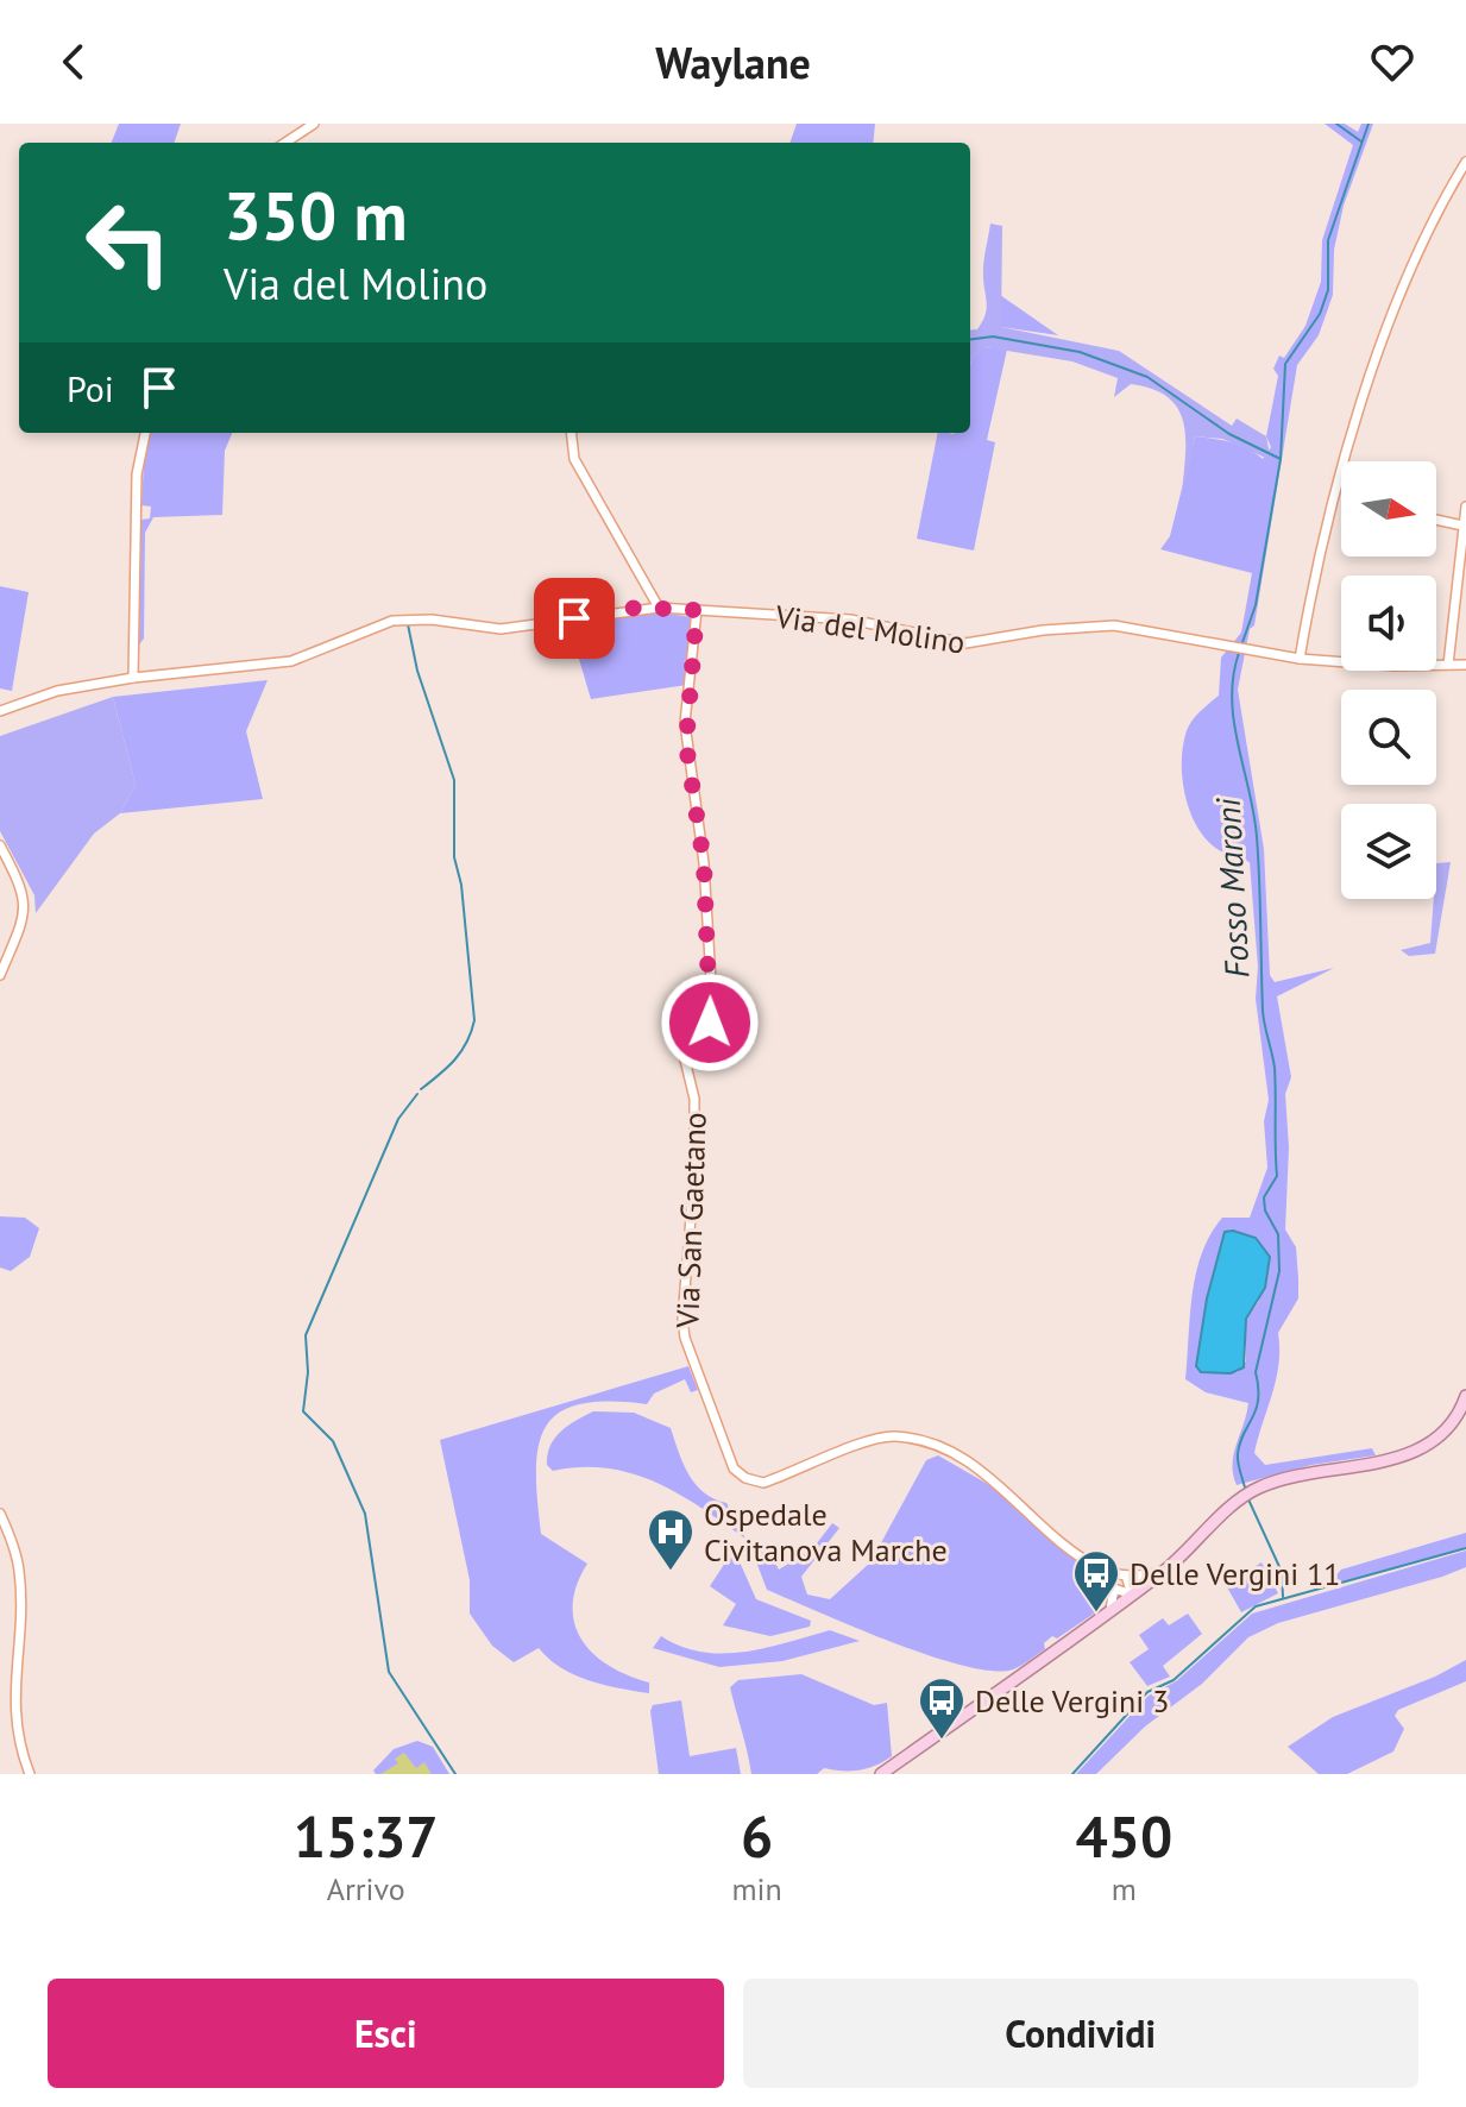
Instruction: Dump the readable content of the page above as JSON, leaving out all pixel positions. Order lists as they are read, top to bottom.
{
  "streets": {
    "street": ["Via del Molino", "Via San Gaetano"]
  },
  "crossings": [
    ["Via del Molino", "Via San Gaetano"]
  ],
  "water": ["Fosso Maroni"],
  "places": {
    "hospital": ["Ospedale Civitanova Marche"],
    "bus stop": ["Delle Vergini 11", "Delle Vergini 3"]
  },
  "north": "right",
  "page": {
    "header": "Waylane",
    "turn": ["350 m", "Via del Molino"],
    "then": "Poi",
    "eta": [
      "15:37",
      "Arrivo",
      "6",
      "min",
      "450",
      "m"
    ],
    "buttons": ["Esci", "Condividi"]
  }
}
